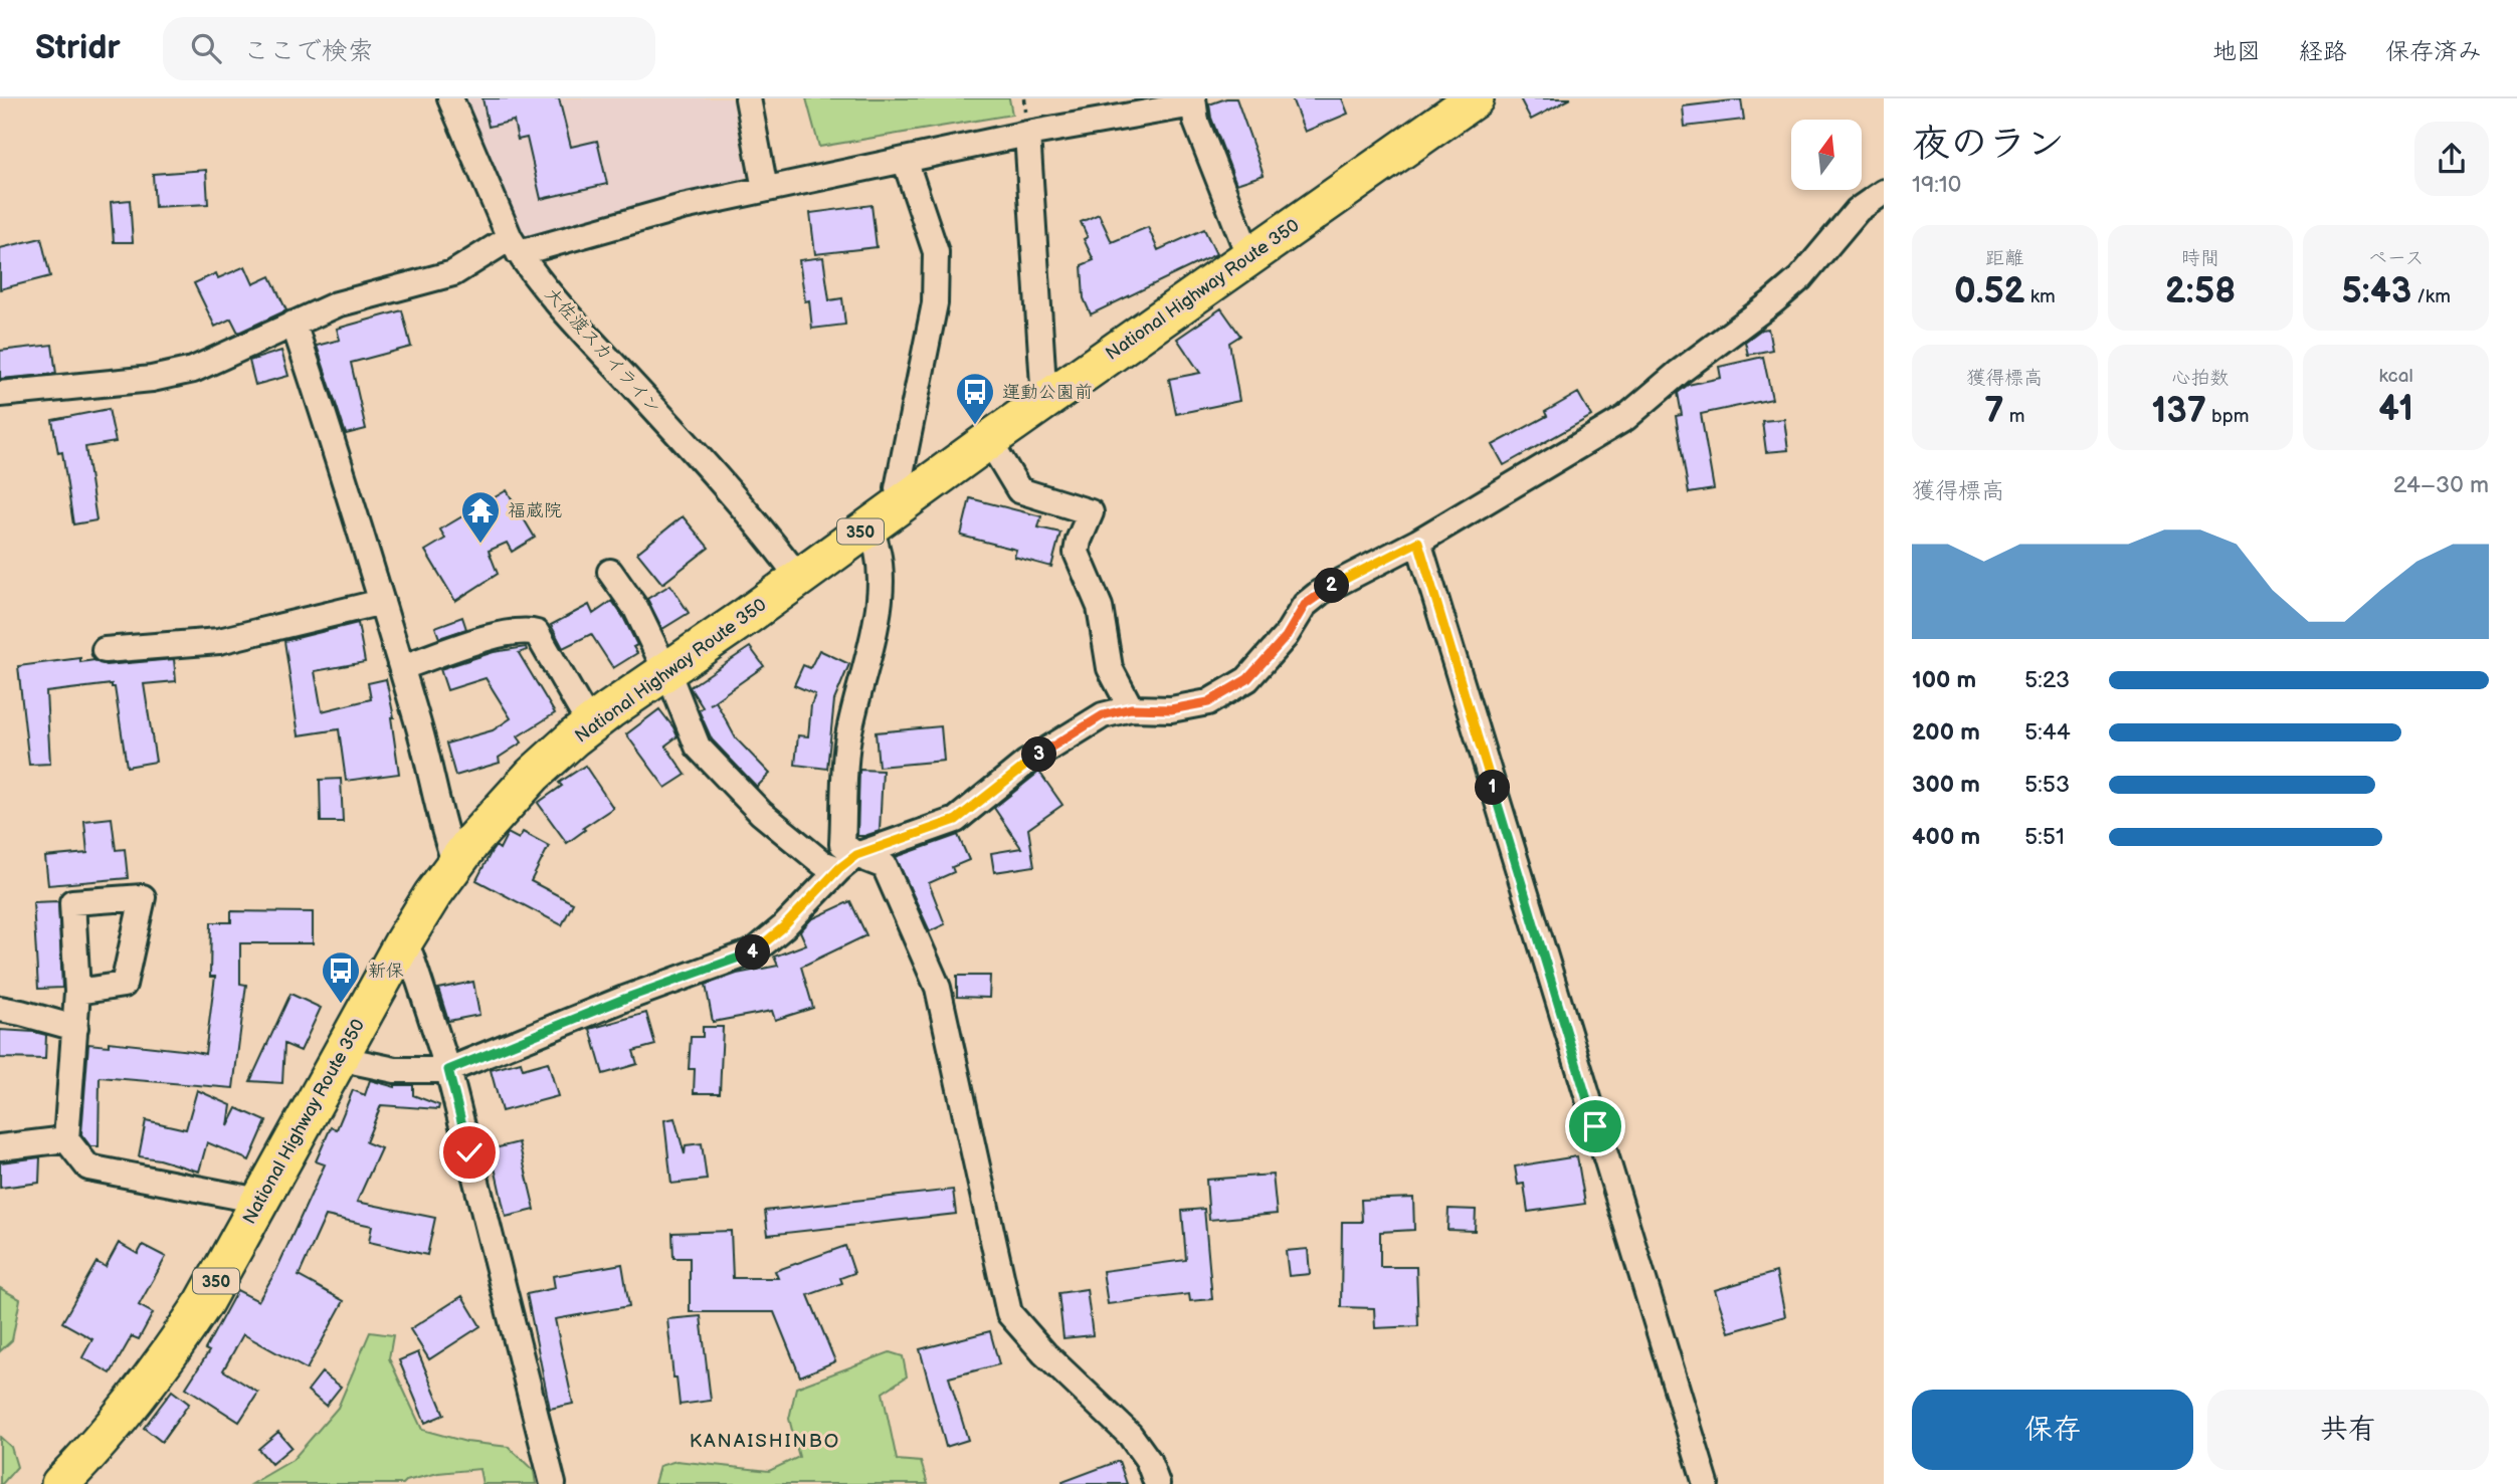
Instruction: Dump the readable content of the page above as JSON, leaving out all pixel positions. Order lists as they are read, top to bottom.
{
  "streets": {
    "highway": ["National Highway Route 350", "350"],
    "street": ["大佐渡スカイライン"]
  },
  "crossings": [
    ["National Highway Route 350", "大佐渡スカイライン"]
  ],
  "districts": ["KANAISHINBO"],
  "places": {
    "bus stop": ["運動公園前", "新保"],
    "temple": ["福蔵院"]
  },
  "north": "top",
  "page": {
    "header": "Stridr",
    "search": "ここで検索",
    "nav": ["地図", "経路", "保存済み"],
    "heading": ["夜のラン", "19:10"],
    "stats": [
      ["距離", "0.52 km"],
      ["時間", "2:58"],
      ["ペース", "5:43 /km"],
      ["獲得標高", "7 m"],
      ["心拍数", "137 bpm"],
      ["kcal", "41"]
    ],
    "chart": ["獲得標高", "24–30 m"],
    "pins": [
      "2",
      "3",
      "1",
      "4"
    ],
    "list": [
      {
        "name": "100 m",
        "note": "5:23"
      },
      {
        "name": "200 m",
        "note": "5:44"
      },
      {
        "name": "300 m",
        "note": "5:53"
      },
      {
        "name": "400 m",
        "note": "5:51"
      }
    ],
    "buttons": ["保存", "共有"]
  }
}
